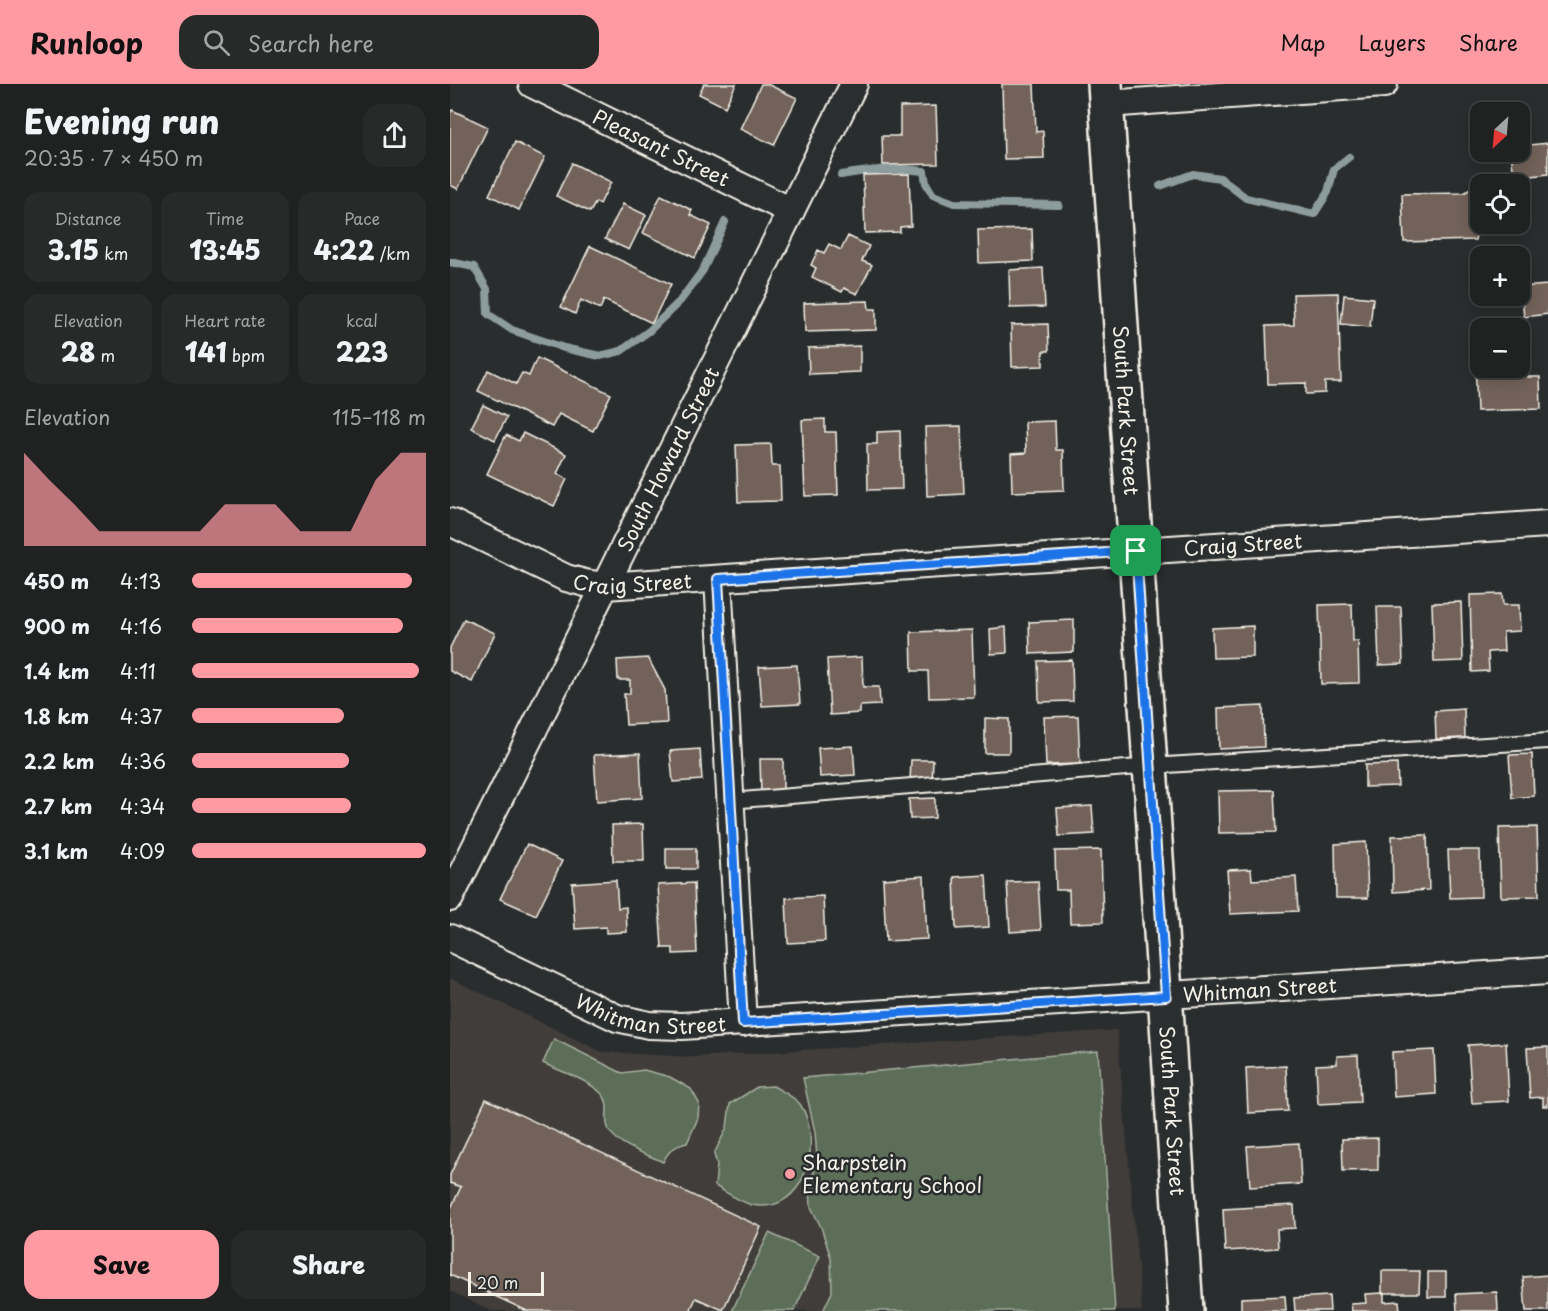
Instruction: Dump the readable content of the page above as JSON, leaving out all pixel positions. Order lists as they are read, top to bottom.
{
  "streets": {
    "main road": ["South Park Street"],
    "street": [
      "Pleasant Street",
      "South Howard Street",
      "Craig Street",
      "Whitman Street"
    ]
  },
  "crossings": [
    ["Pleasant Street", "South Howard Street"],
    ["South Park Street", "Craig Street"],
    ["South Park Street", "Whitman Street"],
    ["South Howard Street", "Craig Street"]
  ],
  "places": ["Sharpstein Elementary School"],
  "scale_bar": "20 m",
  "north": "bottom left",
  "page": {
    "header": "Runloop",
    "search": "Search here",
    "nav": ["Map", "Layers", "Share"],
    "heading": ["Evening run", "20:35 · 7 × 450 m"],
    "map_buttons": ["+", "−"],
    "stats": [
      ["Distance", "3.15 km"],
      ["Time", "13:45"],
      ["Pace", "4:22 /km"],
      ["Elevation", "28 m"],
      ["Heart rate", "141 bpm"],
      ["kcal", "223"]
    ],
    "chart": ["Elevation", "115–118 m"],
    "list": [
      {
        "name": "450 m",
        "note": "4:13"
      },
      {
        "name": "900 m",
        "note": "4:16"
      },
      {
        "name": "1.4 km",
        "note": "4:11"
      },
      {
        "name": "1.8 km",
        "note": "4:37"
      },
      {
        "name": "2.2 km",
        "note": "4:36"
      },
      {
        "name": "2.7 km",
        "note": "4:34"
      },
      {
        "name": "3.1 km",
        "note": "4:09"
      }
    ],
    "buttons": ["Save", "Share"],
    "scale": "20 m"
  }
}
